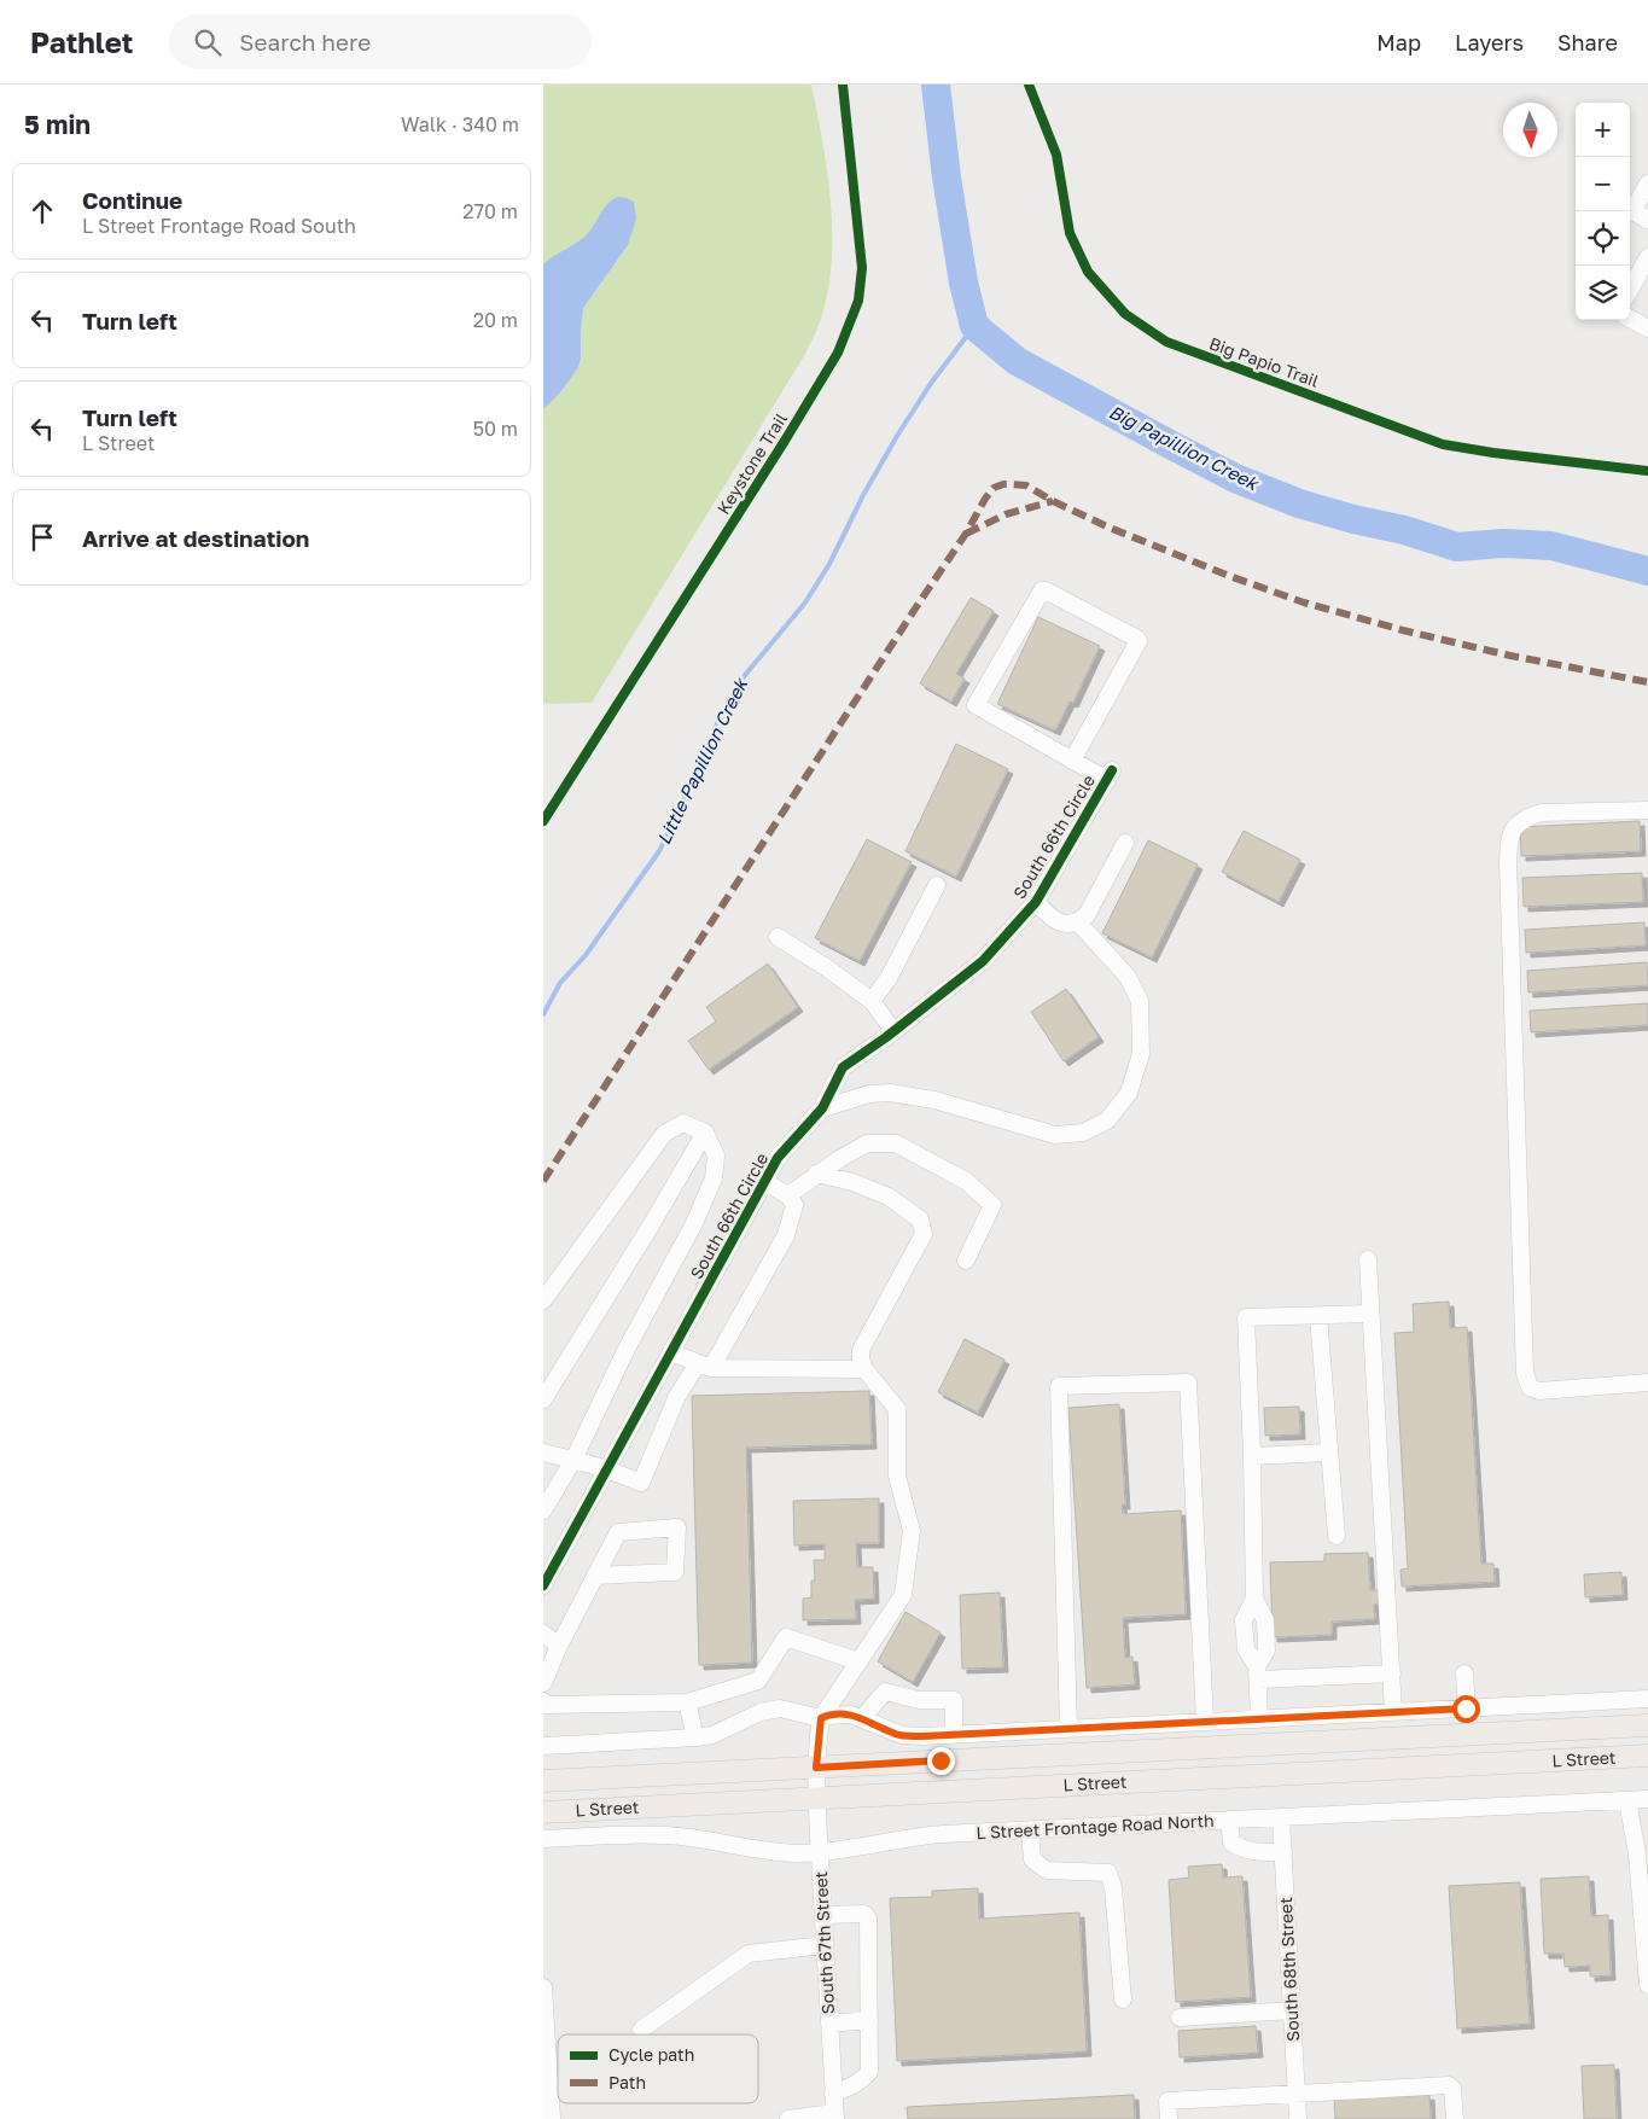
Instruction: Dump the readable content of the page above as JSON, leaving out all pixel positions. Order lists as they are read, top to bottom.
{
  "streets": {
    "main road": ["L Street"],
    "street": [
      "South 66th Circle",
      "L Street Frontage Road North",
      "South 67th Street",
      "South 68th Street"
    ],
    "cycle path": ["Big Papio Trail", "Keystone Trail"]
  },
  "crossings": [
    ["L Street", "South 67th Street"],
    ["L Street Frontage Road North", "South 67th Street"],
    ["L Street Frontage Road North", "South 68th Street"]
  ],
  "water": ["Big Papillion Creek", "Little Papillion Creek"],
  "legend": ["Cycle path", "Path"],
  "north": "bottom",
  "page": {
    "header": "Pathlet",
    "search": "Search here",
    "nav": ["Map", "Layers", "Share"],
    "heading": ["5 min", "Walk · 340 m"],
    "map_buttons": ["+", "−"],
    "list": [
      ["Continue", "L Street Frontage Road South", "270 m"],
      ["Turn left", "20 m"],
      ["Turn left", "L Street", "50 m"],
      "Arrive at destination"
    ]
  }
}
